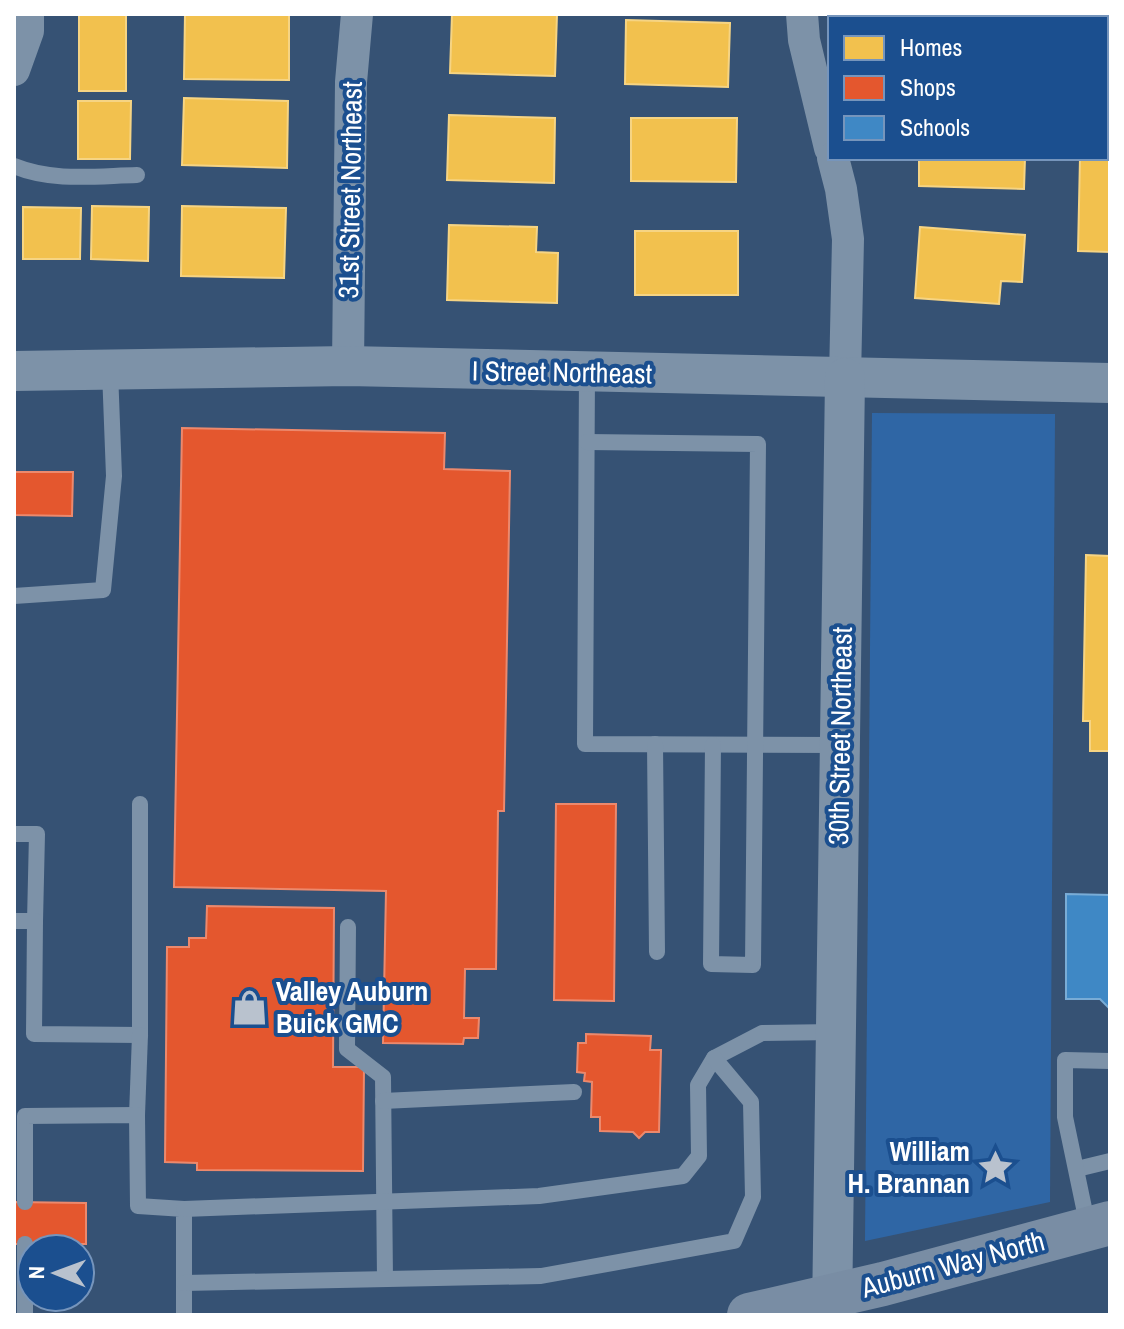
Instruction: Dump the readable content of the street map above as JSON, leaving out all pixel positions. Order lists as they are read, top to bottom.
{
  "streets": {
    "main road": ["Auburn Way North"],
    "street": ["31st Street Northeast", "I Street Northeast", "30th Street Northeast"]
  },
  "crossings": [
    ["31st Street Northeast", "I Street Northeast"],
    ["I Street Northeast", "30th Street Northeast"],
    ["30th Street Northeast", "Auburn Way North"]
  ],
  "places": {
    "shop": ["Valley Auburn Buick GMC"],
    "place": ["William H. Brannan"]
  },
  "legend": ["Homes", "Shops", "Schools"],
  "north": "left"
}
